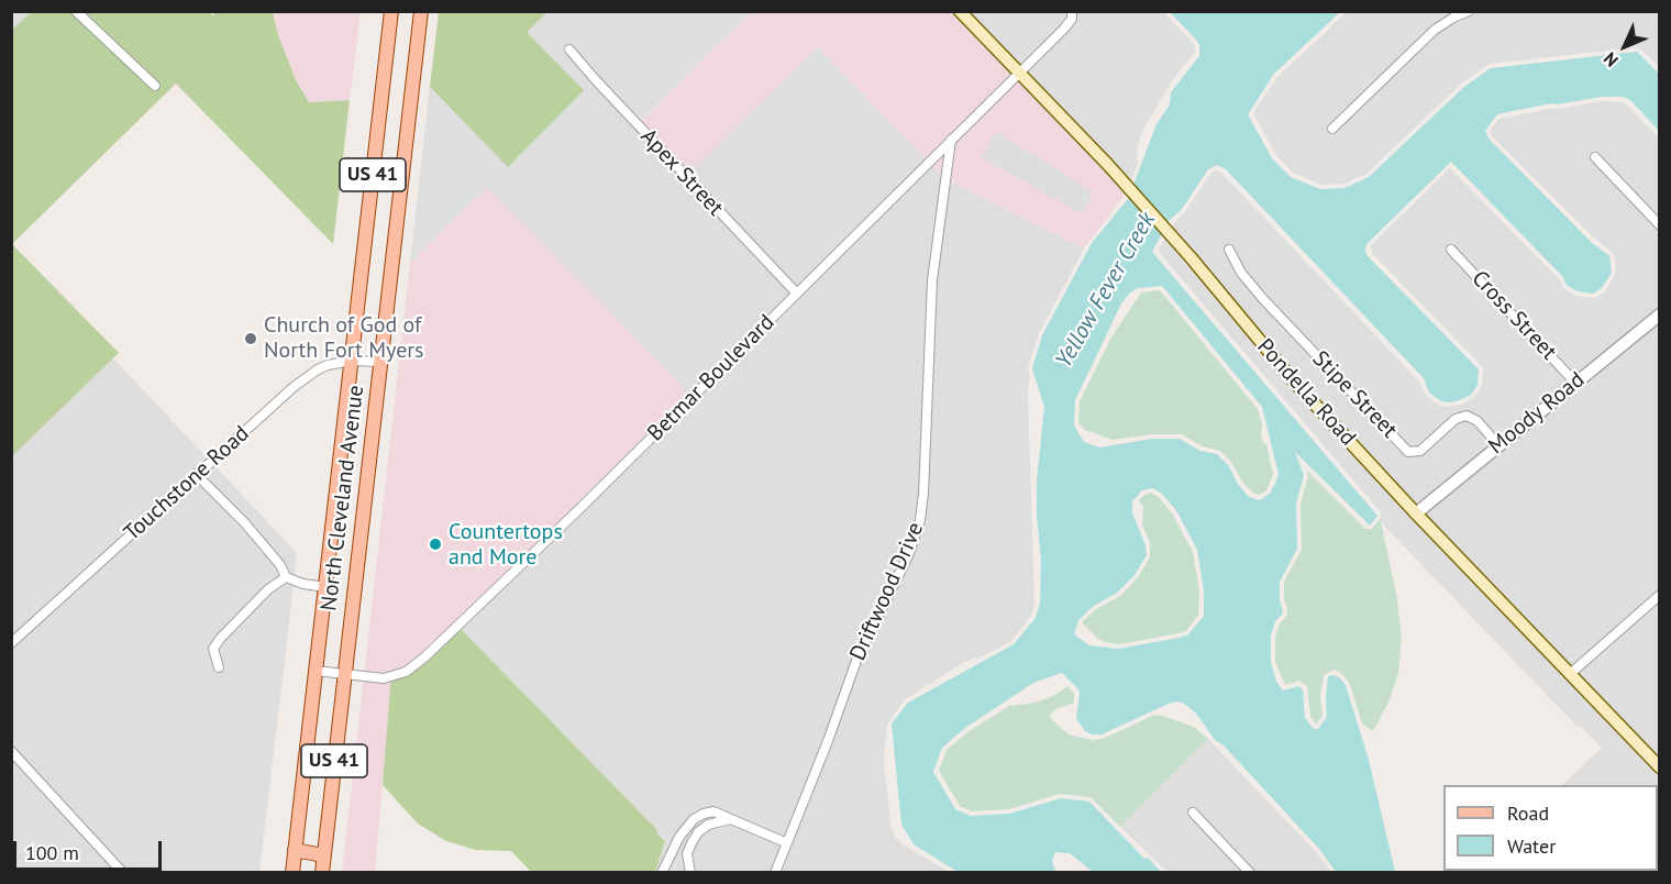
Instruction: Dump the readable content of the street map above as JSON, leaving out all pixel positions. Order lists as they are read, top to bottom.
{
  "streets": {
    "main road": ["US 41", "Pondella Road", "North Cleveland Avenue"],
    "street": [
      "Apex Street",
      "Cross Street",
      "Betmar Boulevard",
      "Stipe Street",
      "Moody Road",
      "Touchstone Road",
      "Driftwood Drive"
    ]
  },
  "crossings": [
    ["Apex Street", "Betmar Boulevard"],
    ["Cross Street", "Moody Road"],
    ["Betmar Boulevard", "Pondella Road"],
    ["Betmar Boulevard", "North Cleveland Avenue"],
    ["Betmar Boulevard", "Driftwood Drive"],
    ["Pondella Road", "Moody Road"],
    ["Stipe Street", "Moody Road"],
    ["Touchstone Road", "North Cleveland Avenue"]
  ],
  "water": ["Yellow Fever Creek"],
  "places": ["Church of God of North Fort Myers", "Countertops and More"],
  "legend": ["Road", "Water"],
  "scale_bar": "100 m",
  "north": "bottom left"
}
